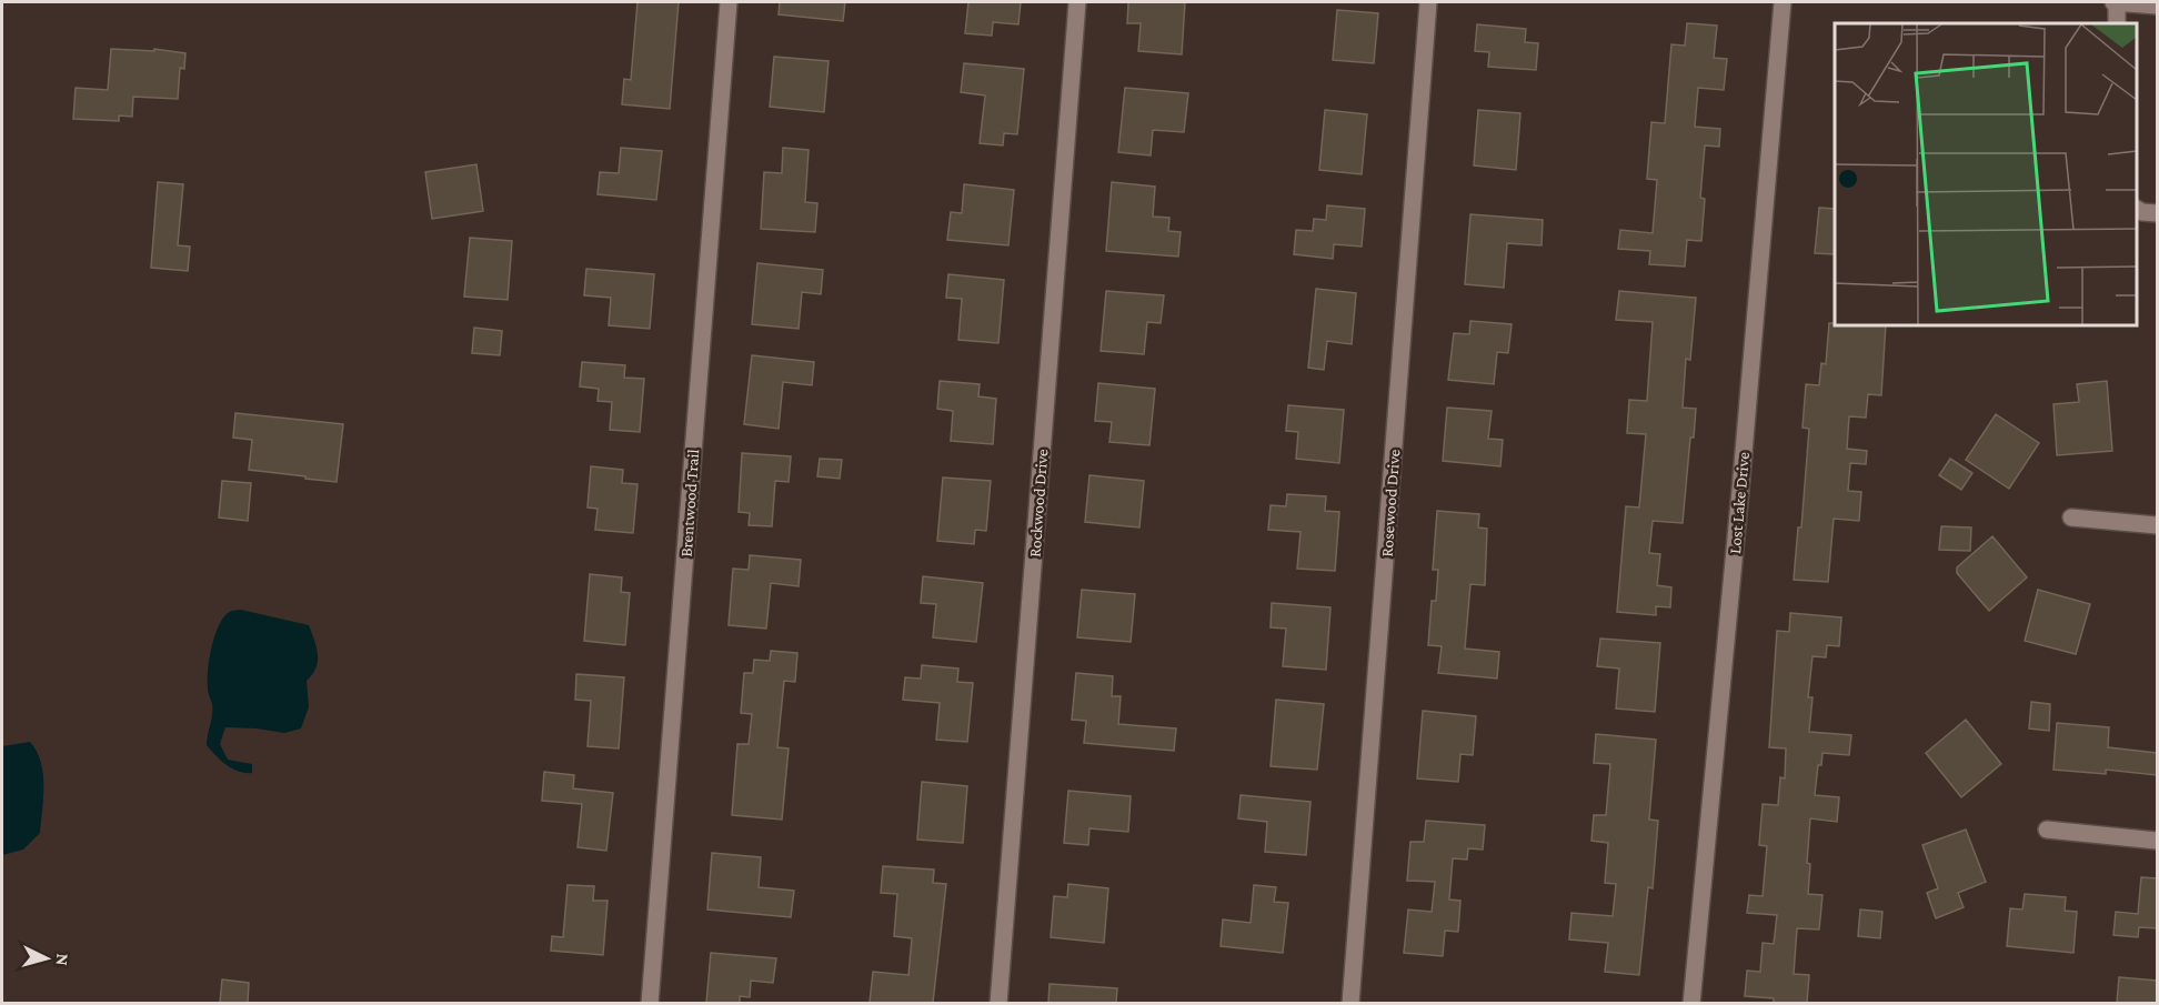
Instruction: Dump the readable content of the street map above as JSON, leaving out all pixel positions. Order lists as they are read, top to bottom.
{
  "streets": {
    "street": [
      "Brentwood Trail",
      "Rockwood Drive",
      "Rosewood Drive",
      "Lost Lake Drive"
    ]
  },
  "north": "right"
}
